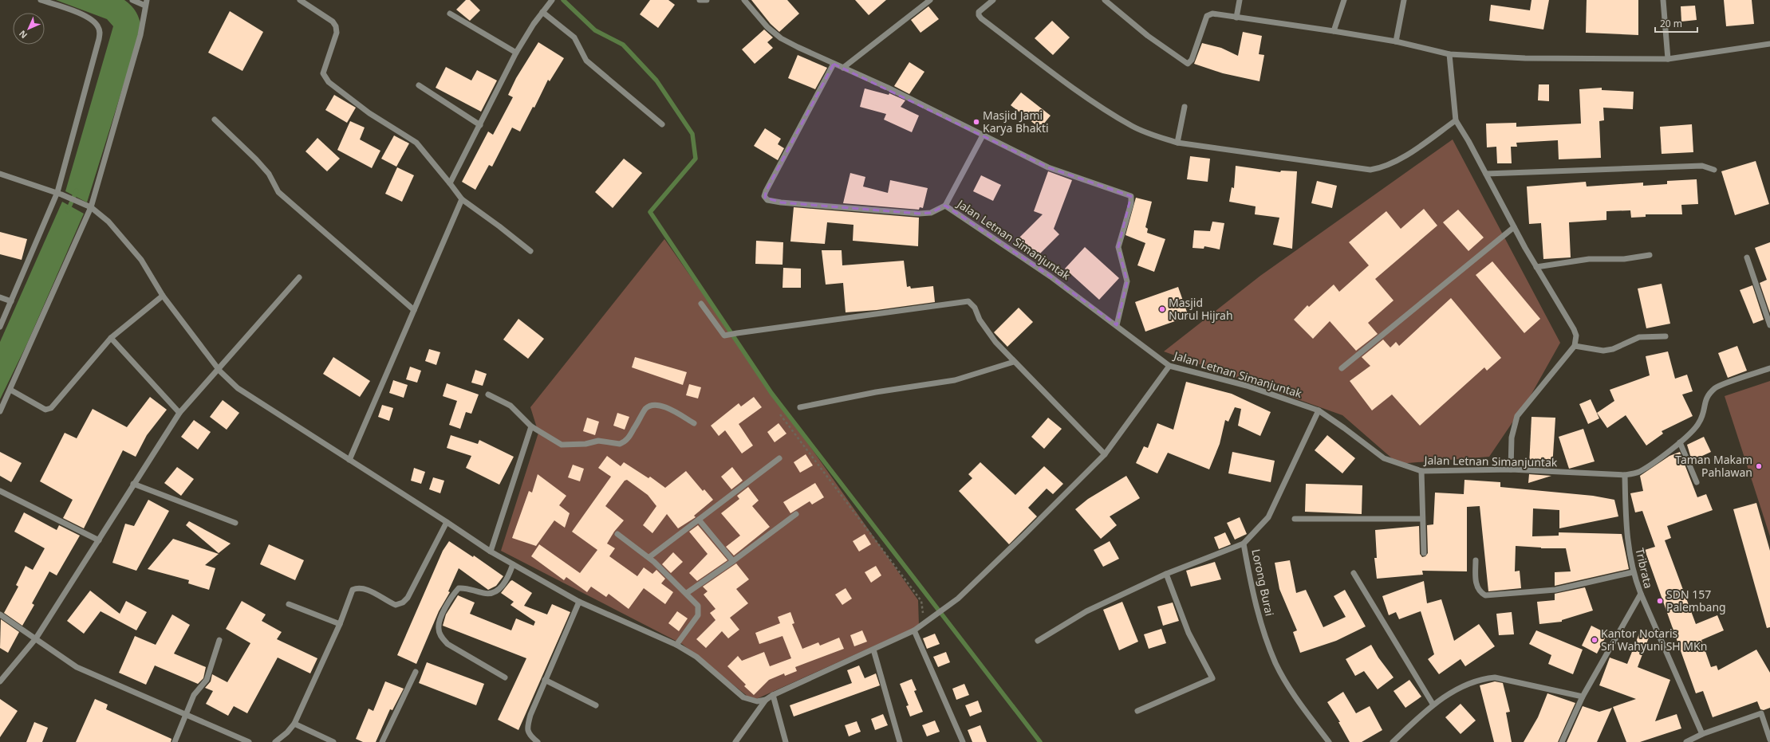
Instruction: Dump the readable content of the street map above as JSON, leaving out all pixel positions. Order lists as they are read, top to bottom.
{
  "streets": {
    "street": ["Jalan Letnan Simanjuntak", "Tribrata", "Lorong Burai"]
  },
  "crossings": [
    ["Jalan Letnan Simanjuntak", "Tribrata"],
    ["Jalan Letnan Simanjuntak", "Lorong Burai"]
  ],
  "places": [
    "Masjid Jami Karya Bhakti",
    "Masjid Nurul Hijrah",
    "Taman Makam Pahlawan",
    "SDN 157 Palembang",
    "Kantor Notaris Sri Wahyuni SH MKn"
  ],
  "scale_bar": "20 m",
  "north": "bottom left"
}
